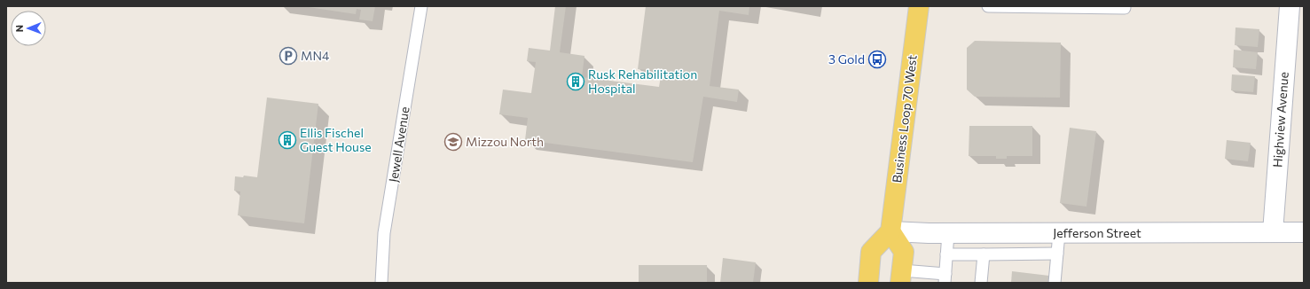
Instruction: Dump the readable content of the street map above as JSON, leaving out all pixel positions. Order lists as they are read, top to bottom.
{
  "streets": {
    "main road": ["Business Loop 70 West"],
    "street": ["Highview Avenue", "Jefferson Street"],
    "lane": ["Jewell Avenue"]
  },
  "crossings": [
    ["Business Loop 70 West", "Jefferson Street"],
    ["Highview Avenue", "Jefferson Street"]
  ],
  "places": {
    "parking": ["MN4"],
    "bus stop": ["3 Gold"],
    "building": ["Rusk Rehabilitation Hospital", "Ellis Fischel Guest House"],
    "school or university": ["Mizzou North"]
  },
  "north": "left"
}
